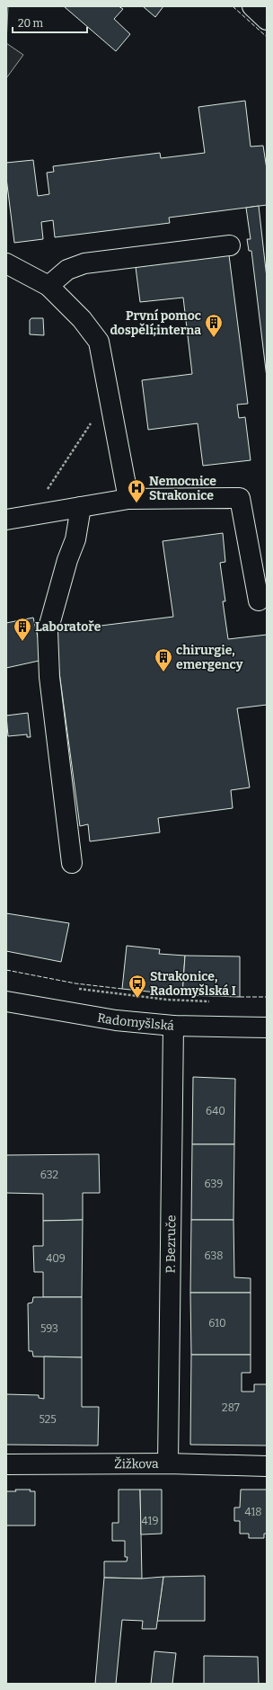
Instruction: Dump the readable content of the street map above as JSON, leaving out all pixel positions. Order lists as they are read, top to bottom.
{
  "streets": {
    "street": ["Radomyšlská", "P. Bezruče", "Žižkova"]
  },
  "crossings": [
    ["Radomyšlská", "P. Bezruče"],
    ["P. Bezruče", "Žižkova"]
  ],
  "places": {
    "building": ["První pomoc dospělí;interna", "Laboratoře", "chirurgie, emergency"],
    "hospital": ["Nemocnice Strakonice"],
    "bus stop": ["Strakonice, Radomyšlská I"]
  },
  "house_numbers": [
    "640",
    "632",
    "639",
    "638",
    "409",
    "610",
    "593",
    "287",
    "525",
    "418",
    "419"
  ],
  "scale_bar": "20 m"
}
